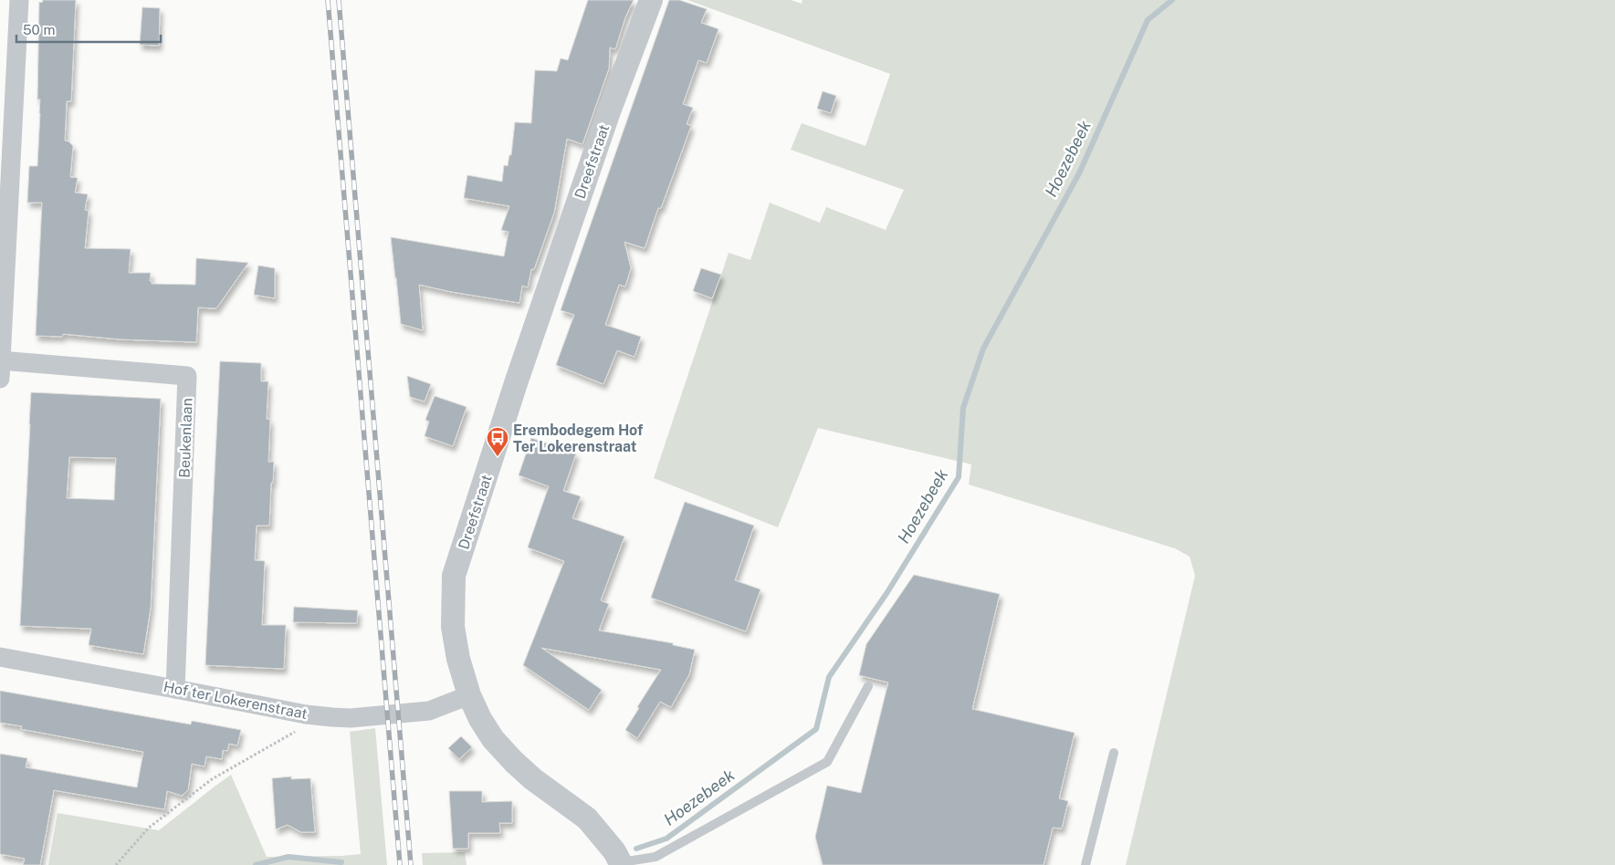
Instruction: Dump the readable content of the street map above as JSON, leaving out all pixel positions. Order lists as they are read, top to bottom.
{
  "streets": {
    "street": ["Dreefstraat", "Beukenlaan", "Hof ter Lokerenstraat"]
  },
  "crossings": [
    ["Dreefstraat", "Hof ter Lokerenstraat"],
    ["Beukenlaan", "Hof ter Lokerenstraat"]
  ],
  "water": ["Hoezebeek"],
  "places": {
    "bus stop": ["Erembodegem Hof Ter Lokerenstraat"]
  },
  "scale_bar": "50 m"
}
